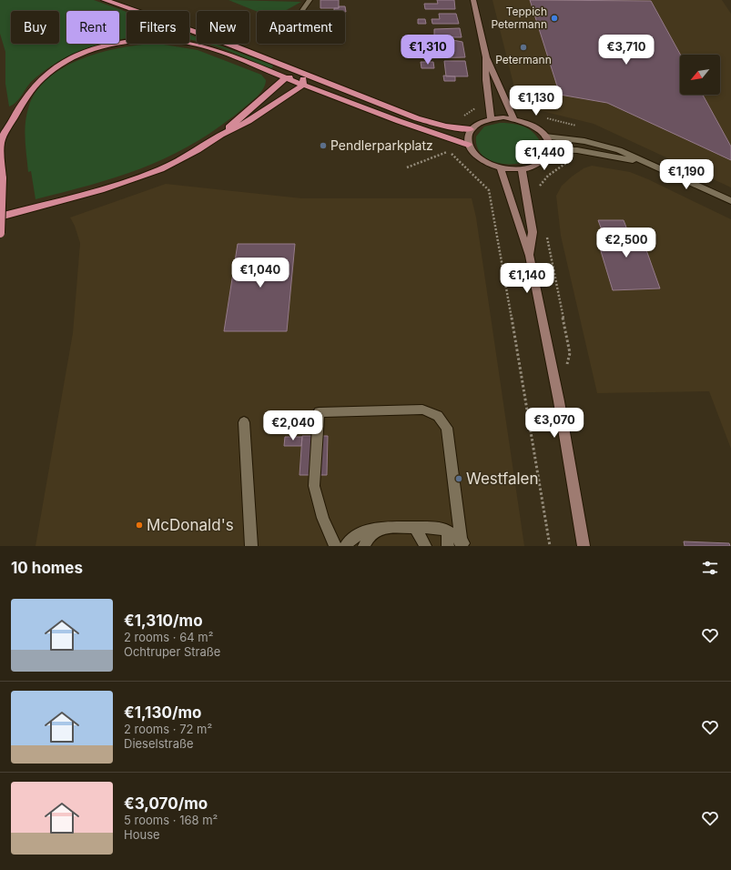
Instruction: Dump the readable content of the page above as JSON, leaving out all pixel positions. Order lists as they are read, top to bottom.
{
  "places": [
    "Teppich Petermann",
    "Petermann",
    "Pendlerparkplatz",
    "Westfalen",
    "McDonald's"
  ],
  "north": "bottom left",
  "page": {
    "chip": [
      "Buy",
      "Rent",
      "Filters",
      "New",
      "Apartment"
    ],
    "price": [
      "€1,310",
      "€3,710",
      "€1,130",
      "€1,440",
      "€1,190",
      "€2,500",
      "€1,040",
      "€1,140",
      "€3,070",
      "€2,040"
    ],
    "heading": "10 homes",
    "list": [
      {
        "name": "€1,310/mo",
        "note": "2 rooms · 64 m² · Ochtruper Straße"
      },
      {
        "name": "€1,130/mo",
        "note": "2 rooms · 72 m² · Dieselstraße"
      },
      {
        "name": "€3,070/mo",
        "note": "5 rooms · 168 m² · House"
      }
    ]
  }
}
